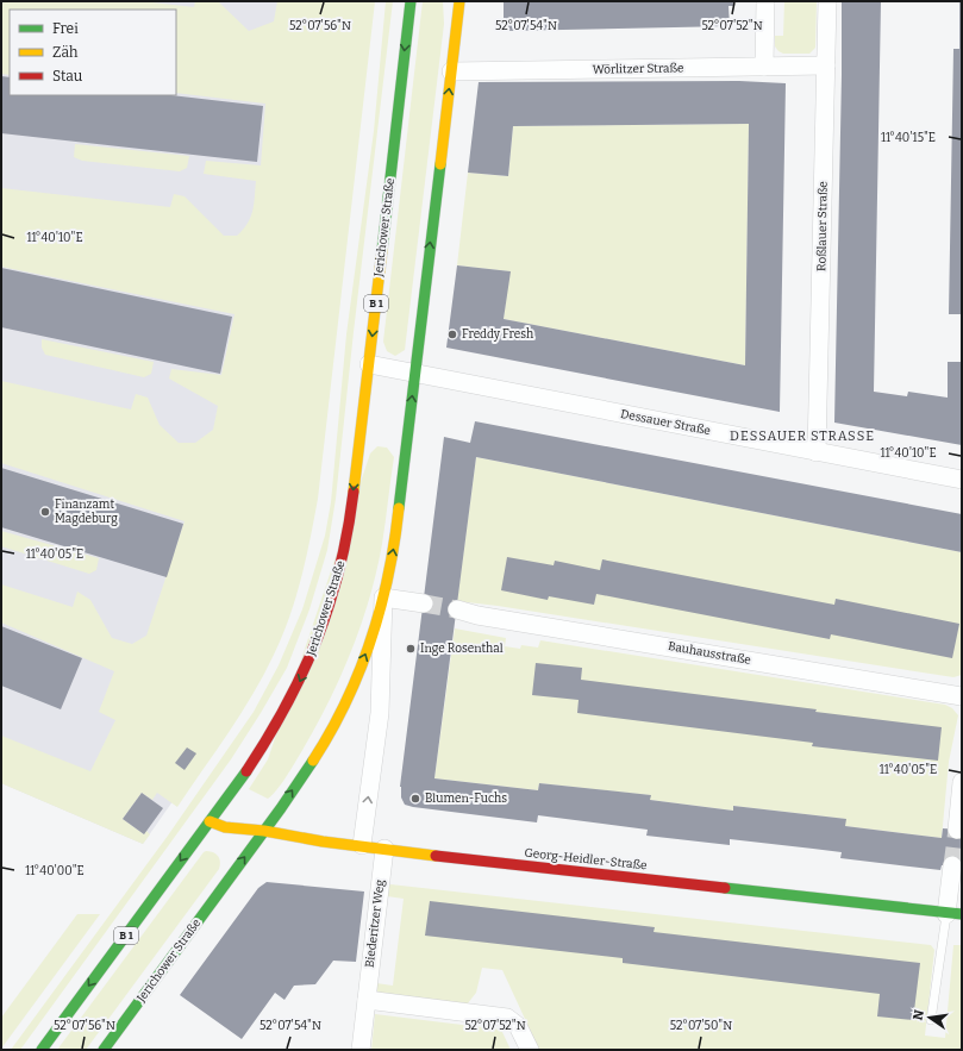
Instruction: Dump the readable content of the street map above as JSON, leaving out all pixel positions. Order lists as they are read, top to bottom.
{
  "streets": {
    "main road": ["Jerichower Straße", "B 1", "Georg-Heidler-Straße"],
    "street": [
      "Wörlitzer Straße",
      "Roßlauer Straße",
      "Dessauer Straße",
      "Bauhausstraße",
      "Biederitzer Weg"
    ]
  },
  "crossings": [
    ["Wörlitzer Straße", "Roßlauer Straße"],
    ["Wörlitzer Straße", "Jerichower Straße"],
    ["Roßlauer Straße", "Dessauer Straße"],
    ["Jerichower Straße", "Dessauer Straße"],
    ["Jerichower Straße", "Georg-Heidler-Straße"],
    ["Georg-Heidler-Straße", "Biederitzer Weg"]
  ],
  "districts": ["DESSAUER STRASSE"],
  "places": [
    "Freddy Fresh",
    "Finanzamt Magdeburg",
    "Inge Rosenthal",
    "Blumen-Fuchs"
  ],
  "legend": ["Frei", "Zäh", "Stau"],
  "north": "left",
  "coordinates": [
    "52°07'52\"N",
    "52°07'56\"N",
    "52°07'54\"N",
    "11°40'15\"E",
    "11°40'10\"E",
    "11°40'05\"E",
    "11°40'00\"E",
    "52°07'50\"N"
  ]
}
